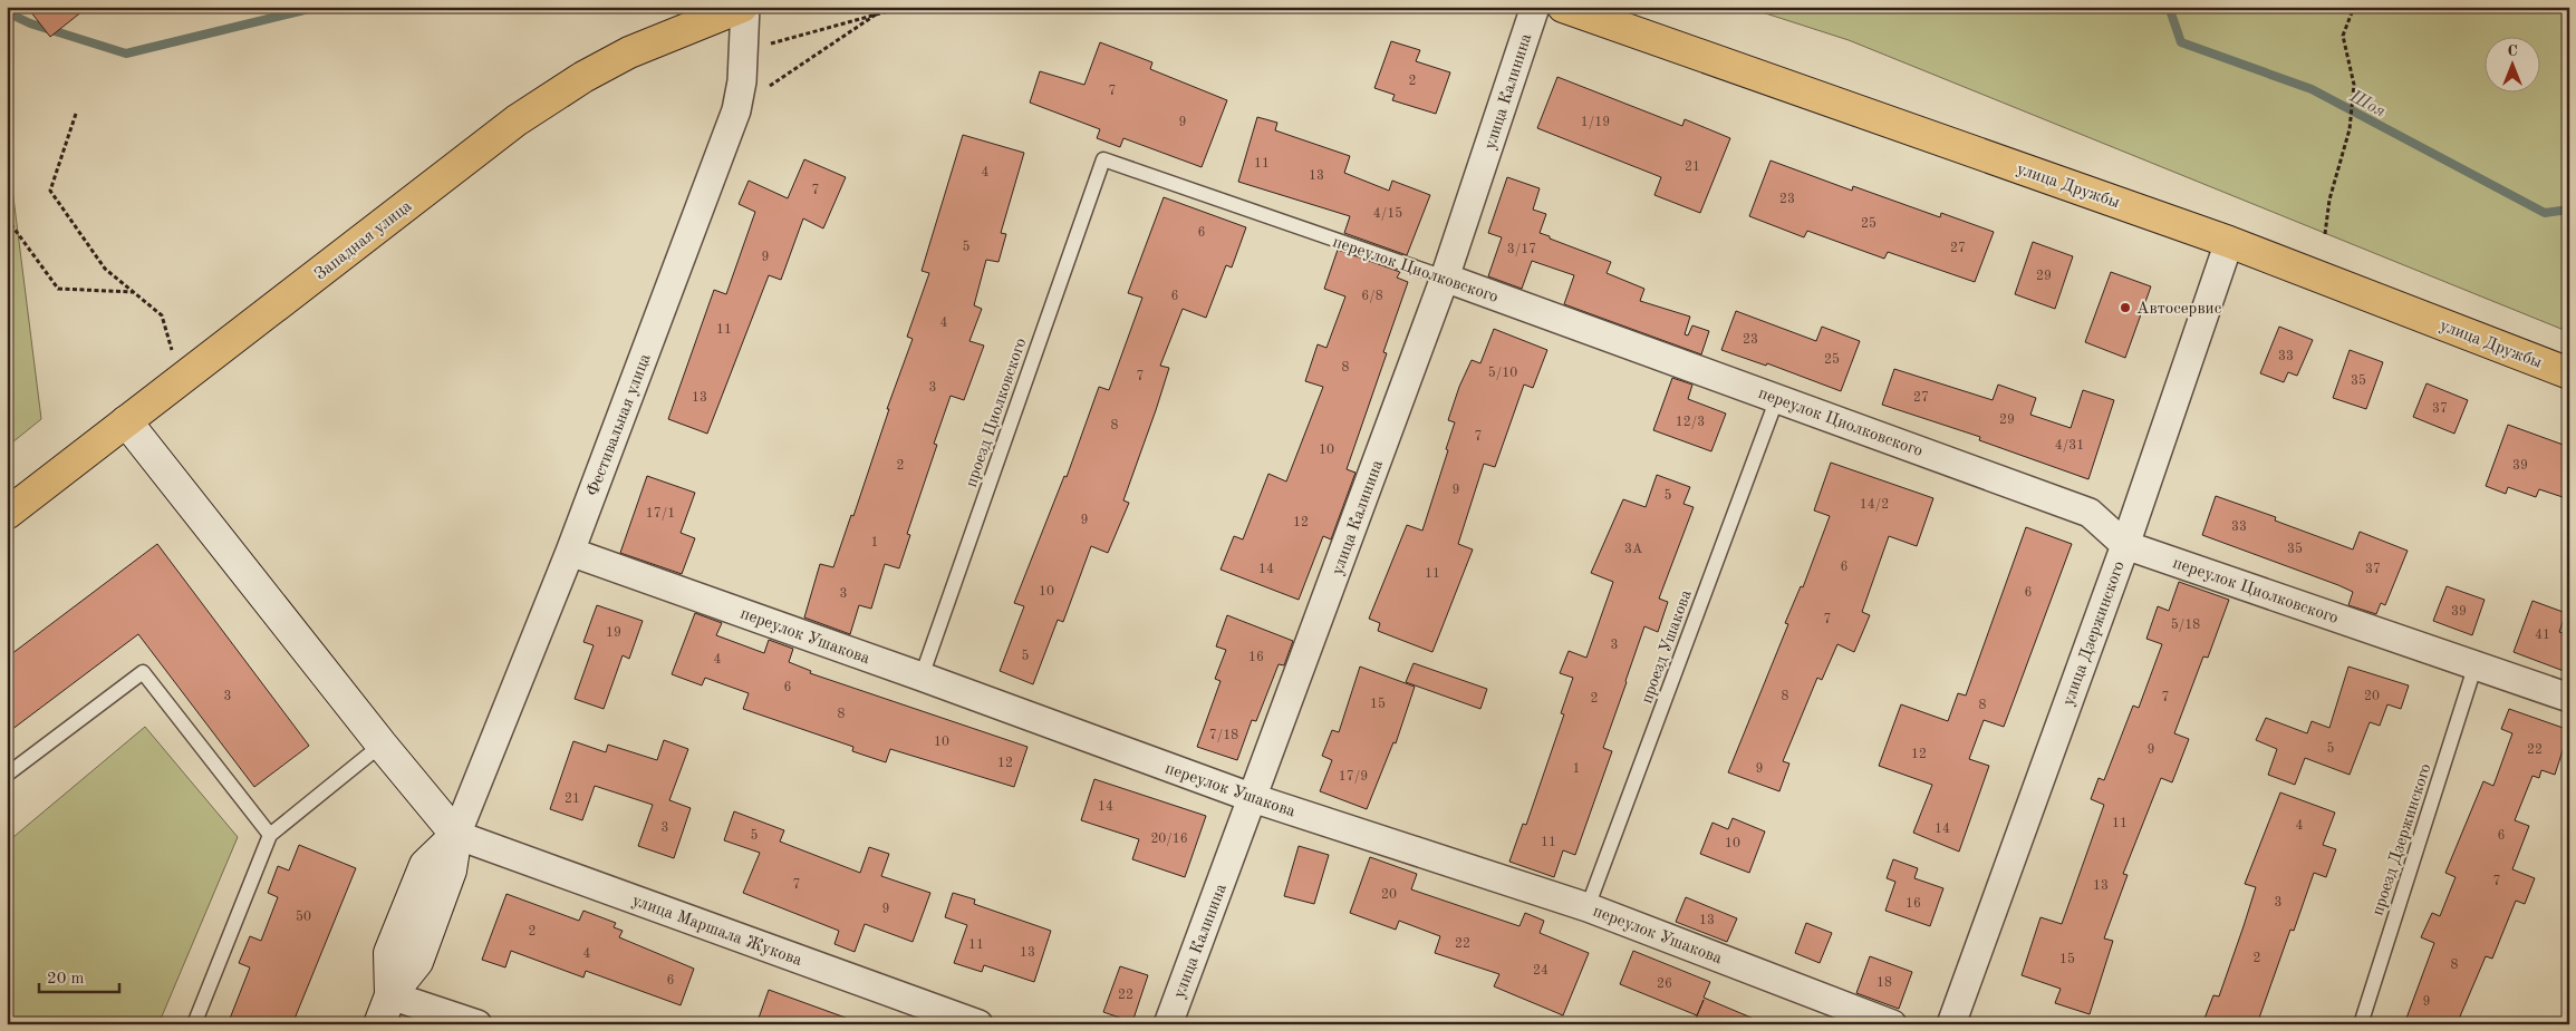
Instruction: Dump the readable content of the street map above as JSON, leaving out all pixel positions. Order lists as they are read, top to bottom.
{
  "streets": {
    "main road": ["улица Дружбы", "Западная улица"],
    "street": [
      "улица Калинина",
      "переулок Циолковского",
      "Фестивальная улица",
      "улица Дзержинского",
      "переулок Ушакова",
      "улица Маршала Жукова"
    ],
    "lane": ["проезд Циолковского", "проезд Ушакова", "проезд Дзержинского"]
  },
  "crossings": [
    ["улица Калинина", "переулок Циолковского"],
    ["улица Калинина", "переулок Ушакова"],
    ["улица Дружбы", "улица Дзержинского"],
    ["Западная улица", "Фестивальная улица"],
    ["переулок Циолковского", "проезд Циолковского"],
    ["переулок Циолковского", "улица Дзержинского"],
    ["переулок Циолковского", "проезд Ушакова"],
    ["переулок Циолковского", "проезд Дзержинского"],
    ["проезд Циолковского", "переулок Ушакова"],
    ["Фестивальная улица", "переулок Ушакова"],
    ["Фестивальная улица", "улица Маршала Жукова"],
    ["переулок Ушакова", "проезд Ушакова"]
  ],
  "water": ["Шоя"],
  "places": ["Автосервис"],
  "house_numbers": [
    "2",
    "7",
    "9",
    "1/19",
    "11",
    "21",
    "4",
    "13",
    "7",
    "23",
    "4/15",
    "25",
    "6",
    "5",
    "27",
    "3/17",
    "9",
    "29",
    "6",
    "6/8",
    "4",
    "11",
    "23",
    "33",
    "25",
    "8",
    "5/10",
    "7",
    "35",
    "3",
    "13",
    "27",
    "37",
    "29",
    "12/3",
    "8",
    "7",
    "4/31",
    "10",
    "2",
    "39",
    "9",
    "5",
    "14/2",
    "17/1",
    "9",
    "12",
    "33",
    "1",
    "3А",
    "35",
    "6",
    "14",
    "37",
    "11",
    "10",
    "6",
    "3",
    "39",
    "7",
    "5/18",
    "19",
    "41",
    "3",
    "5",
    "16",
    "4",
    "6",
    "3",
    "8",
    "20",
    "7",
    "2",
    "15",
    "8",
    "8",
    "7/18",
    "10",
    "5",
    "9",
    "22",
    "12",
    "12",
    "1",
    "9",
    "17/9",
    "21",
    "14",
    "11",
    "4",
    "3",
    "14",
    "5",
    "6",
    "20/16",
    "11",
    "10",
    "7",
    "7",
    "13",
    "20",
    "3",
    "16",
    "9",
    "50",
    "13",
    "2",
    "22",
    "11",
    "13",
    "4",
    "2",
    "15",
    "8",
    "24",
    "6",
    "18",
    "26",
    "22",
    "9"
  ],
  "scale_bar": "20 m",
  "north": "top"
}
